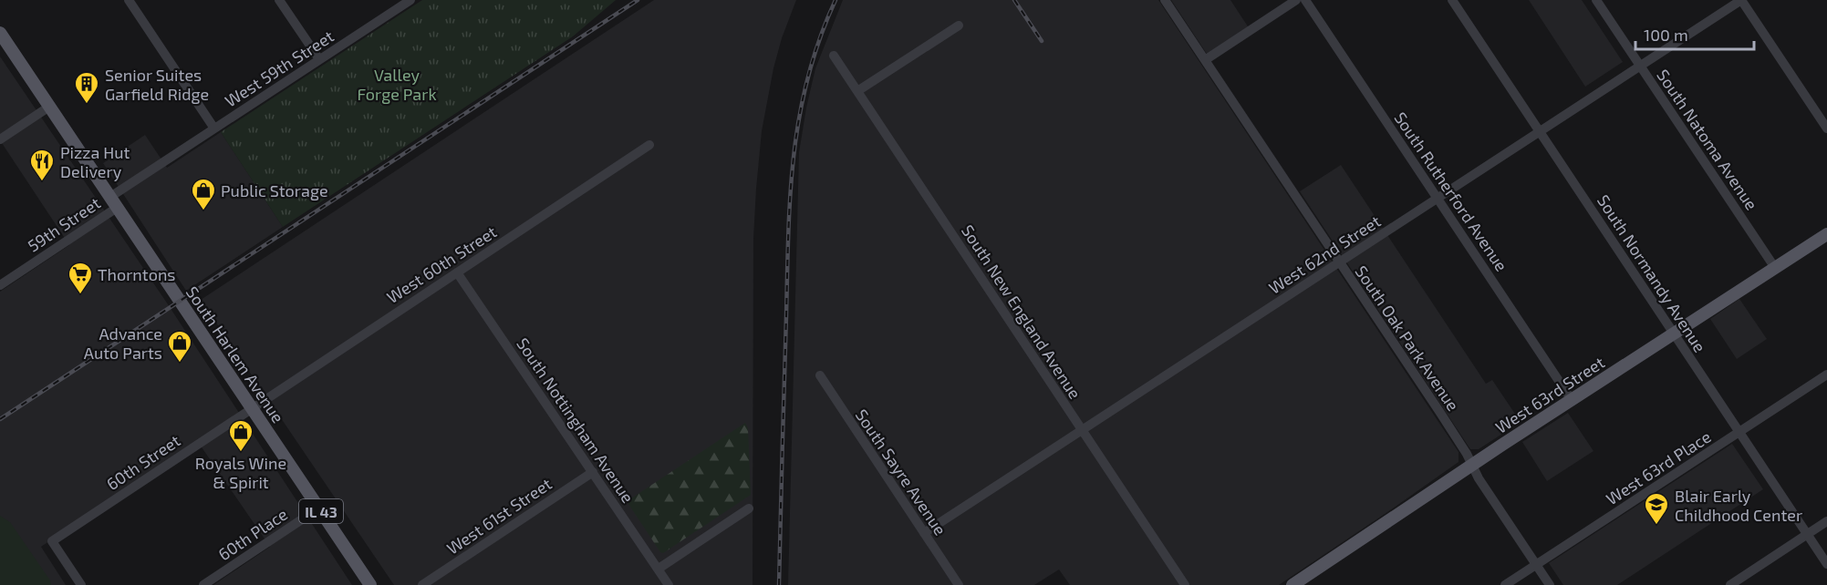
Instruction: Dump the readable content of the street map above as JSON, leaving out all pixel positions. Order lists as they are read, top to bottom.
{
  "streets": {
    "main road": ["South Harlem Avenue", "West 63rd Street", "IL 43"],
    "street": [
      "West 59th Street",
      "South Natoma Avenue",
      "South Rutherford Avenue",
      "59th Street",
      "West 62nd Street",
      "West 60th Street",
      "South Normandy Avenue",
      "South New England Avenue",
      "South Oak Park Avenue",
      "South Nottingham Avenue",
      "60th Street",
      "West 63rd Place",
      "South Sayre Avenue",
      "West 61st Street",
      "60th Place"
    ]
  },
  "crossings": [
    ["West 59th Street", "59th Street"],
    ["West 59th Street", "South Harlem Avenue"],
    ["South Natoma Avenue", "West 62nd Street"],
    ["South Natoma Avenue", "West 63rd Street"],
    ["South Rutherford Avenue", "West 62nd Street"],
    ["South Rutherford Avenue", "West 63rd Street"],
    ["59th Street", "South Harlem Avenue"],
    ["West 62nd Street", "South Normandy Avenue"],
    ["West 62nd Street", "South New England Avenue"],
    ["West 62nd Street", "South Oak Park Avenue"],
    ["West 62nd Street", "South Sayre Avenue"],
    ["West 60th Street", "South Harlem Avenue"],
    ["West 60th Street", "South Nottingham Avenue"],
    ["West 60th Street", "60th Street"],
    ["South Normandy Avenue", "West 63rd Street"],
    ["South Normandy Avenue", "West 63rd Place"],
    ["South Oak Park Avenue", "West 63rd Street"],
    ["South Oak Park Avenue", "West 63rd Place"],
    ["South Harlem Avenue", "60th Street"],
    ["South Harlem Avenue", "60th Place"],
    ["South Nottingham Avenue", "West 61st Street"]
  ],
  "parks": ["Valley Forge Park"],
  "places": {
    "building": ["Senior Suites Garfield Ridge"],
    "restaurant": ["Pizza Hut Delivery"],
    "shop": ["Public Storage", "Advance Auto Parts", "Royals Wine & Spirit"],
    "supermarket": ["Thorntons"],
    "school or university": ["Blair Early Childhood Center"]
  },
  "scale_bar": "100 m"
}
